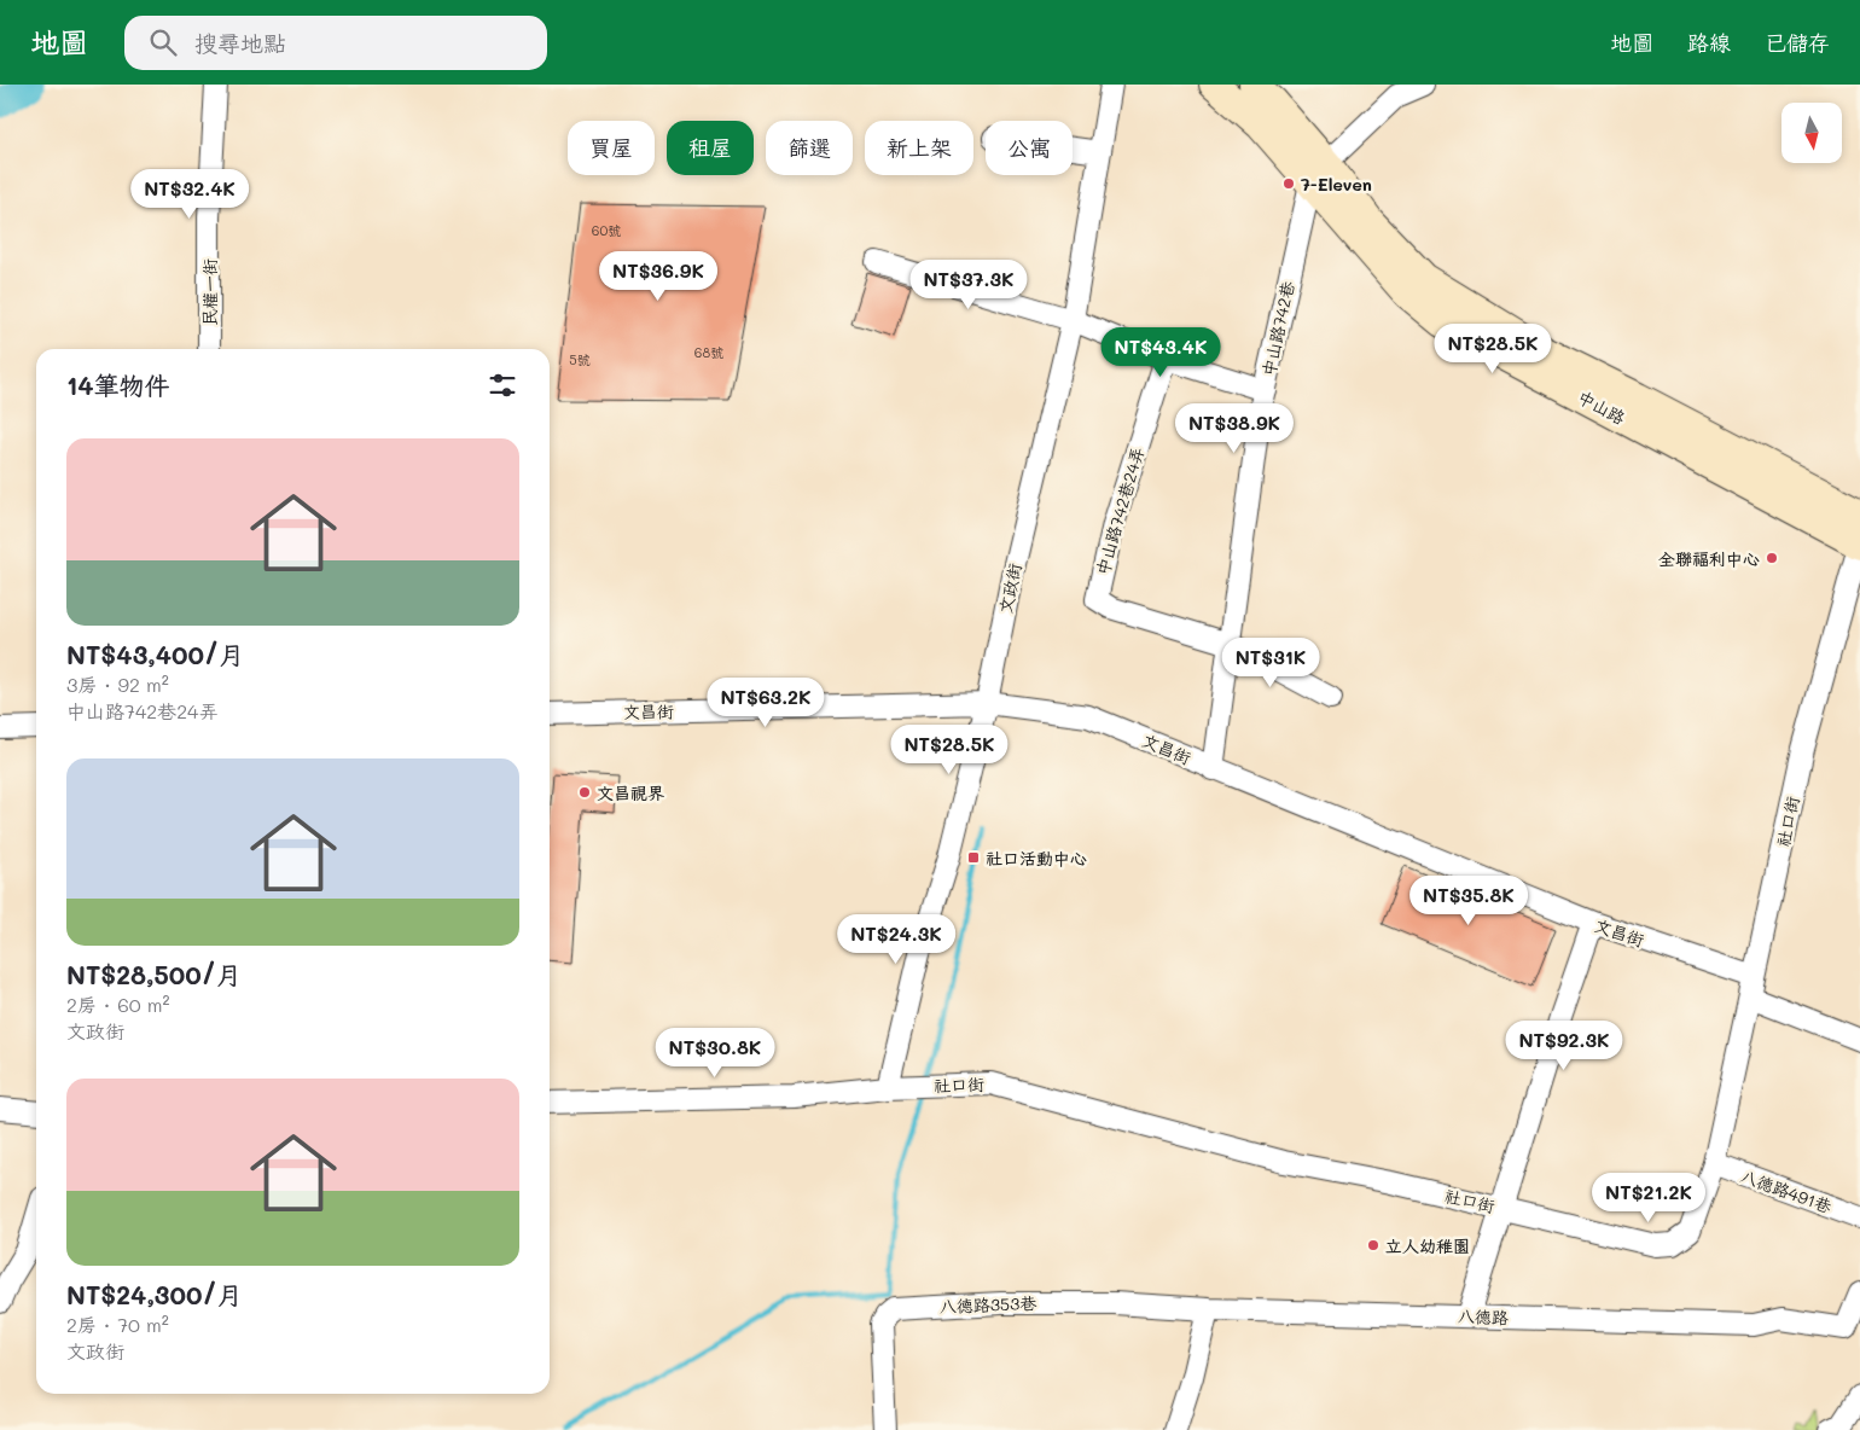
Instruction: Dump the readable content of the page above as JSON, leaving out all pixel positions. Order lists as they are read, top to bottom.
{
  "streets": {
    "street": [
      "民權一街",
      "中山路742巷",
      "中山路",
      "中山路742巷24弄",
      "文政街",
      "文昌街",
      "社口街",
      "八德路491巷",
      "八德路353巷",
      "八德路"
    ]
  },
  "crossings": [
    ["中山路742巷", "中山路"],
    ["中山路742巷", "中山路742巷24弄"],
    ["中山路742巷", "文昌街"],
    ["中山路", "社口街"],
    ["文政街", "文昌街"],
    ["文政街", "社口街"],
    ["文昌街", "社口街"],
    ["社口街", "八德路491巷"],
    ["八德路353巷", "八德路"]
  ],
  "places": {
    "other": [
      "7-Eleven",
      "全聯福利中心",
      "文昌視界",
      "立人幼稚園"
    ],
    "transit": ["社口活動中心"]
  },
  "house_numbers": ["60號", "68號", "5號"],
  "north": "bottom",
  "page": {
    "header": "地圖",
    "search": "搜尋地點",
    "nav": ["地圖", "路線", "已儲存"],
    "chip": [
      "買屋",
      "租屋",
      "篩選",
      "新上架",
      "公寓"
    ],
    "price": [
      "NT$32.4K",
      "NT$36.9K",
      "NT$37.3K",
      "NT$28.5K",
      "NT$43.4K",
      "NT$38.9K",
      "NT$31K",
      "NT$63.2K",
      "NT$28.5K",
      "NT$35.8K",
      "NT$24.3K",
      "NT$92.3K",
      "NT$30.8K",
      "NT$21.2K"
    ],
    "heading": "14筆物件",
    "list": [
      {
        "name": "NT$43,400/月",
        "note": "3房 · 92 m² · 中山路742巷24弄"
      },
      {
        "name": "NT$28,500/月",
        "note": "2房 · 60 m² · 文政街"
      },
      {
        "name": "NT$24,300/月",
        "note": "2房 · 70 m² · 文政街"
      }
    ]
  }
}
